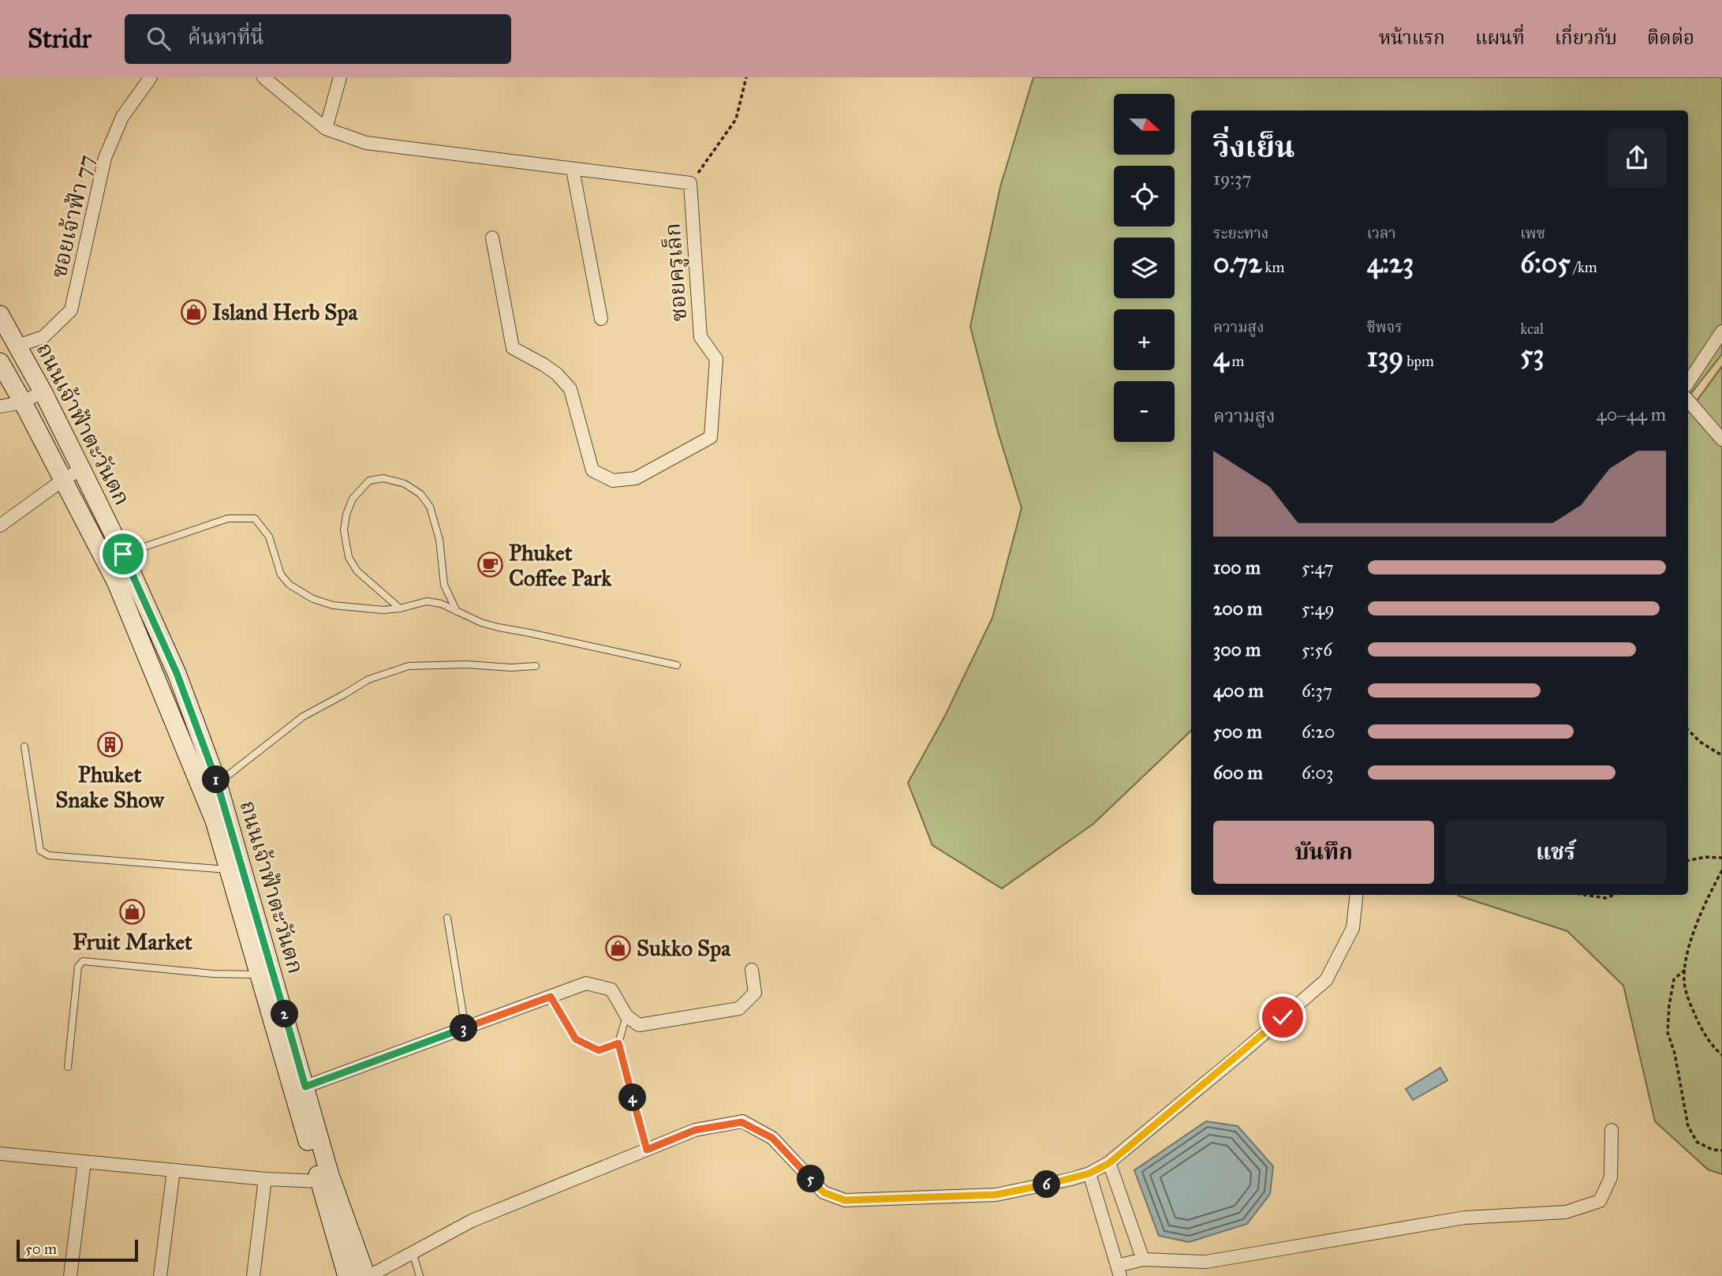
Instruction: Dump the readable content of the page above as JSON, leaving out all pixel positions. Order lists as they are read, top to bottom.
{
  "streets": {
    "main road": ["ถนนเจ้าฟ้าตะวันตก"],
    "street": ["ซอยเจ้าฟ้า 77", "ซอยครูเล็ก"]
  },
  "crossings": [
    ["ซอยเจ้าฟ้า 77", "ถนนเจ้าฟ้าตะวันตก"]
  ],
  "places": {
    "shop": ["Island Herb Spa", "Fruit Market", "Sukko Spa"],
    "cafe": ["Phuket Coffee Park"],
    "building": ["Phuket Snake Show"]
  },
  "scale_bar": "50 m",
  "north": "right",
  "page": {
    "header": "Stridr",
    "search": "ค้นหาที่นี่",
    "nav": [
      "หน้าแรก",
      "แผนที่",
      "เกี่ยวกับ",
      "ติดต่อ"
    ],
    "map_buttons": ["+", "−"],
    "heading": ["วิ่งเย็น", "19:37"],
    "stats": [
      ["ระยะทาง", "0.72 km"],
      ["เวลา", "4:23"],
      ["เพซ", "6:05 /km"],
      ["ความสูง", "4 m"],
      ["ชีพจร", "139 bpm"],
      ["kcal", "53"]
    ],
    "chart": ["ความสูง", "40–44 m"],
    "list": [
      {
        "name": "100 m",
        "note": "5:47"
      },
      {
        "name": "200 m",
        "note": "5:49"
      },
      {
        "name": "300 m",
        "note": "5:56"
      },
      {
        "name": "400 m",
        "note": "6:37"
      },
      {
        "name": "500 m",
        "note": "6:20"
      },
      {
        "name": "600 m",
        "note": "6:03"
      }
    ],
    "pins": [
      "1",
      "2",
      "3",
      "4",
      "5",
      "6"
    ],
    "buttons": ["บันทึก", "แชร์"],
    "scale": "50 m"
  }
}
